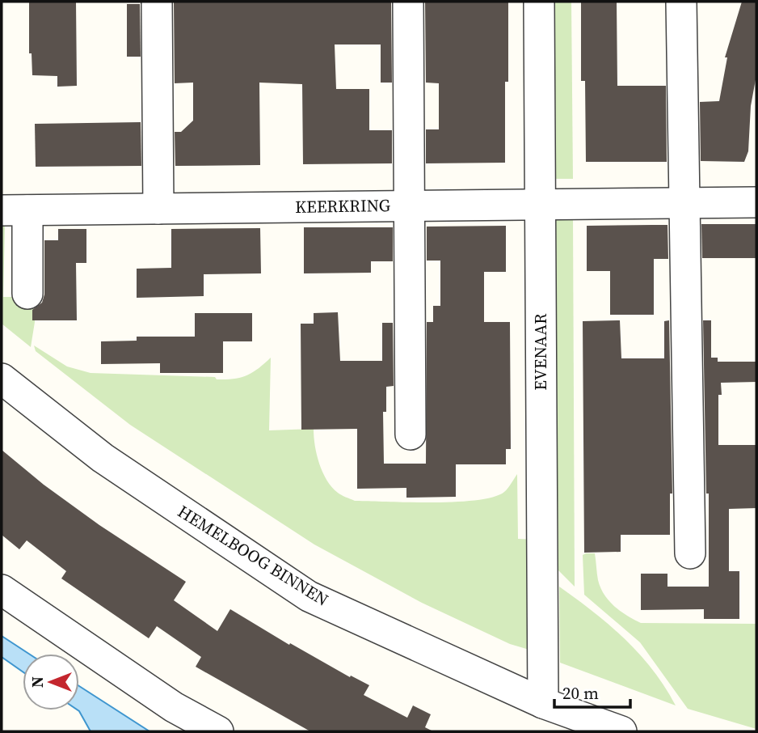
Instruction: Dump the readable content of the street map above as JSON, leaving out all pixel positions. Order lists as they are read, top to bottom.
{
  "streets": {
    "street": ["KEERKRING", "EVENAAR", "HEMELBOOG BINNEN"]
  },
  "crossings": [
    ["KEERKRING", "EVENAAR"],
    ["EVENAAR", "HEMELBOOG BINNEN"]
  ],
  "scale_bar": "20 m",
  "north": "left"
}
